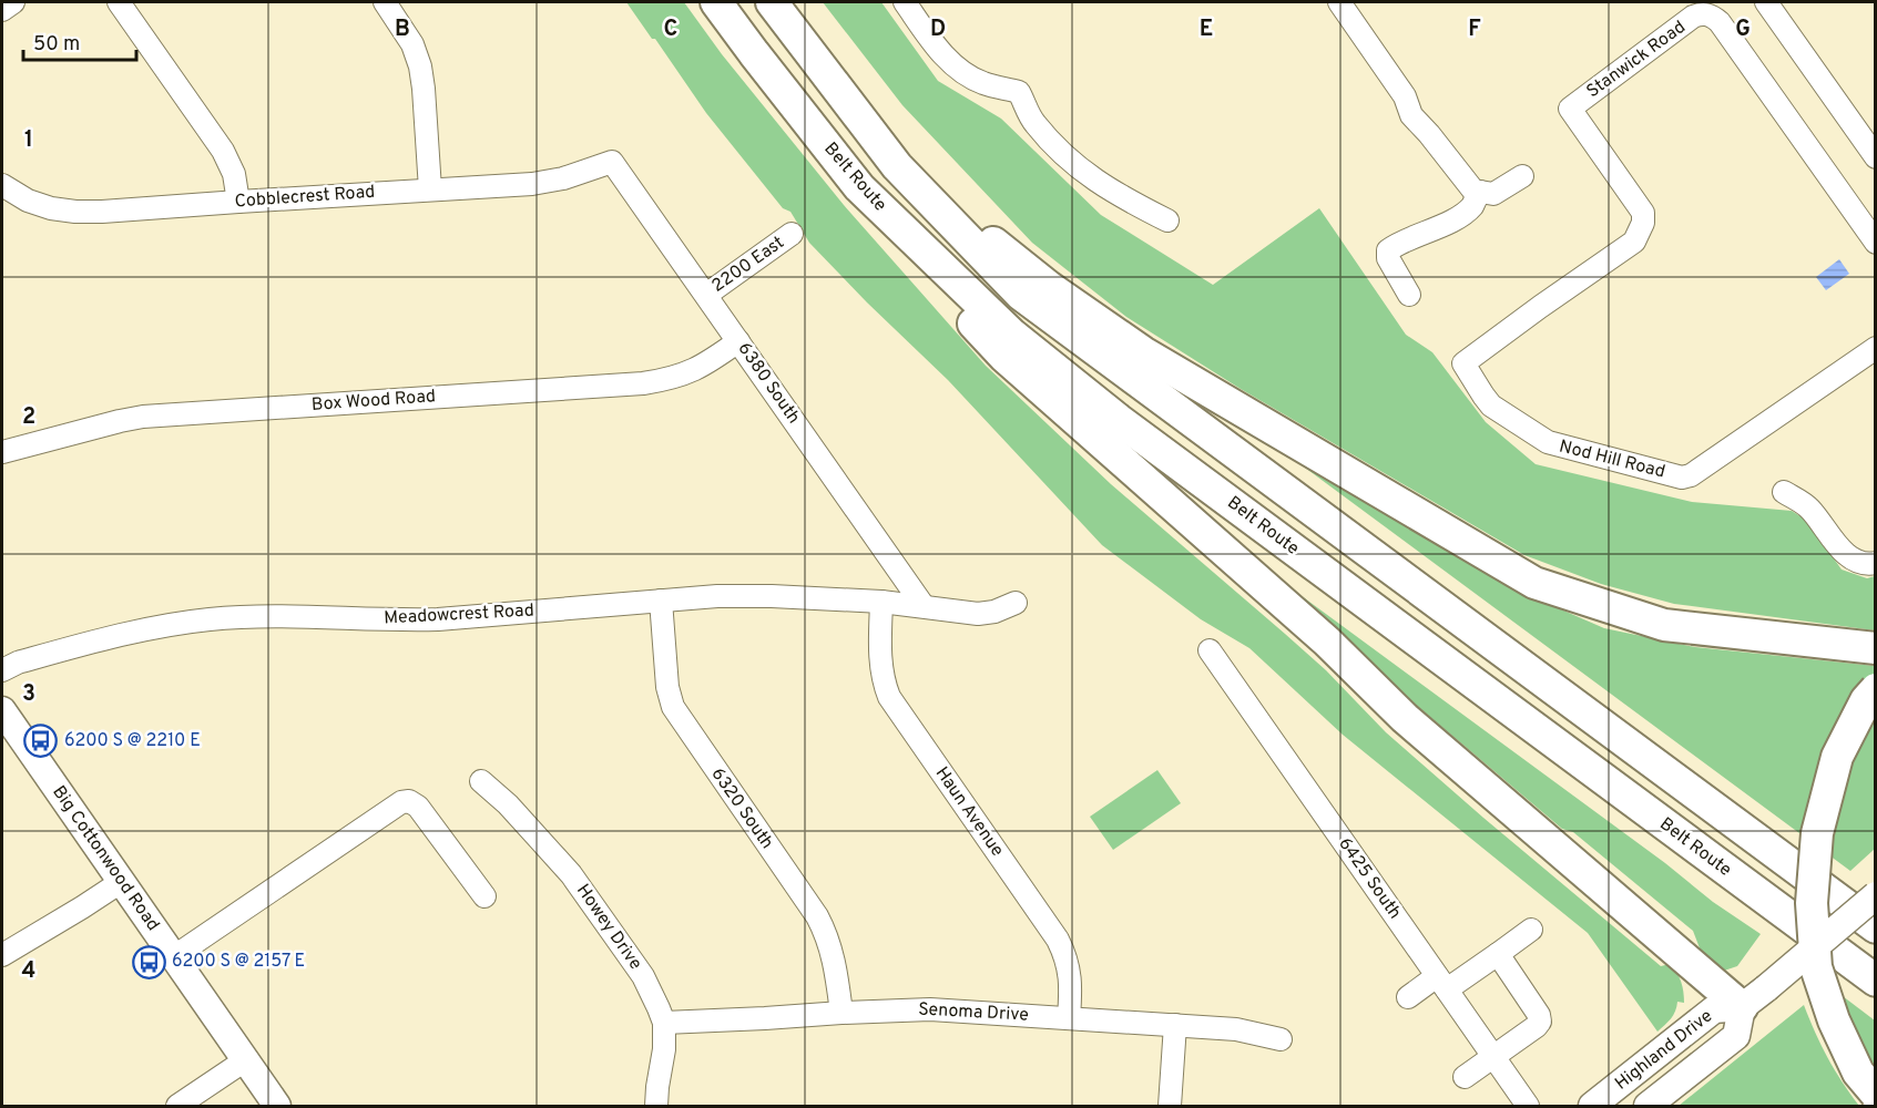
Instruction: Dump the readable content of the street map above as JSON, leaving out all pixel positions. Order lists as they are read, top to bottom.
{
  "streets": {
    "highway": ["Belt Route"],
    "main road": ["Big Cottonwood Road", "Highland Drive"],
    "street": [
      "Stanwick Road",
      "Cobblecrest Road",
      "2200 East",
      "6380 South",
      "Box Wood Road",
      "Nod Hill Road",
      "Meadowcrest Road",
      "6320 South",
      "Haun Avenue",
      "6425 South",
      "Howey Drive",
      "Senoma Drive"
    ]
  },
  "crossings": [
    ["Stanwick Road", "Nod Hill Road"],
    ["Cobblecrest Road", "6380 South"],
    ["2200 East", "6380 South"],
    ["6380 South", "Box Wood Road"],
    ["6380 South", "Meadowcrest Road"],
    ["Meadowcrest Road", "6320 South"],
    ["Meadowcrest Road", "Haun Avenue"],
    ["6320 South", "Senoma Drive"],
    ["Haun Avenue", "Senoma Drive"],
    ["Howey Drive", "Senoma Drive"]
  ],
  "places": {
    "bus stop": ["6200 S @ 2210 E", "6200 S @ 2157 E"]
  },
  "scale_bar": "50 m",
  "grid": {
    "columns": [
      "B",
      "C",
      "D",
      "E",
      "F",
      "G"
    ],
    "rows": [
      "1",
      "2",
      "3",
      "4"
    ]
  }
}
